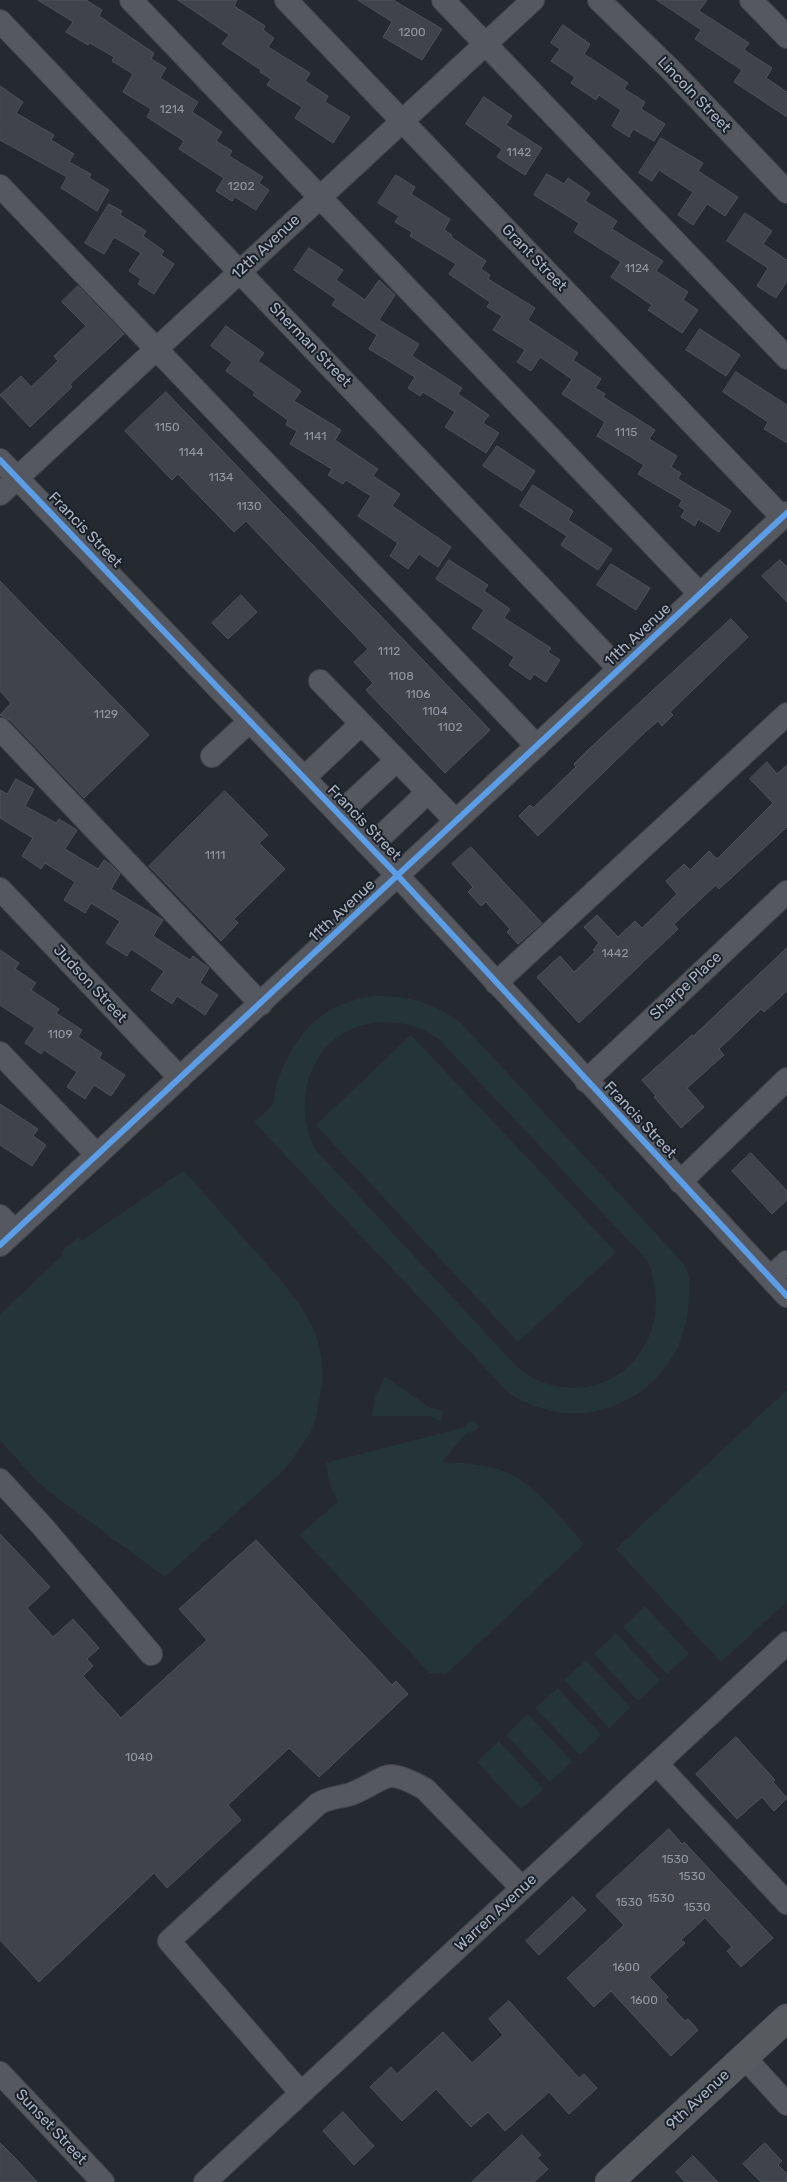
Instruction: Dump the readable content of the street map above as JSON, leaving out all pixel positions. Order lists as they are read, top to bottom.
{
  "streets": {
    "main road": ["9th Avenue"],
    "street": [
      "Lincoln Street",
      "12th Avenue",
      "Grant Street",
      "Sherman Street",
      "Francis Street",
      "11th Avenue",
      "Judson Street",
      "Sharpe Place",
      "Warren Avenue",
      "Sunset Street"
    ]
  },
  "crossings": [
    ["12th Avenue", "Grant Street"],
    ["12th Avenue", "Sherman Street"],
    ["12th Avenue", "Francis Street"],
    ["Grant Street", "11th Avenue"],
    ["Sherman Street", "11th Avenue"],
    ["Francis Street", "11th Avenue"],
    ["Francis Street", "Sharpe Place"],
    ["11th Avenue", "Judson Street"]
  ],
  "house_numbers": [
    "1200",
    "1214",
    "1142",
    "1202",
    "1124",
    "1150",
    "1115",
    "1141",
    "1144",
    "1134",
    "1130",
    "1112",
    "1108",
    "1106",
    "1104",
    "1129",
    "1102",
    "1111",
    "1442",
    "1109",
    "1040",
    "1530",
    "1530",
    "1530",
    "1530",
    "1530",
    "1600",
    "1600"
  ]
}
